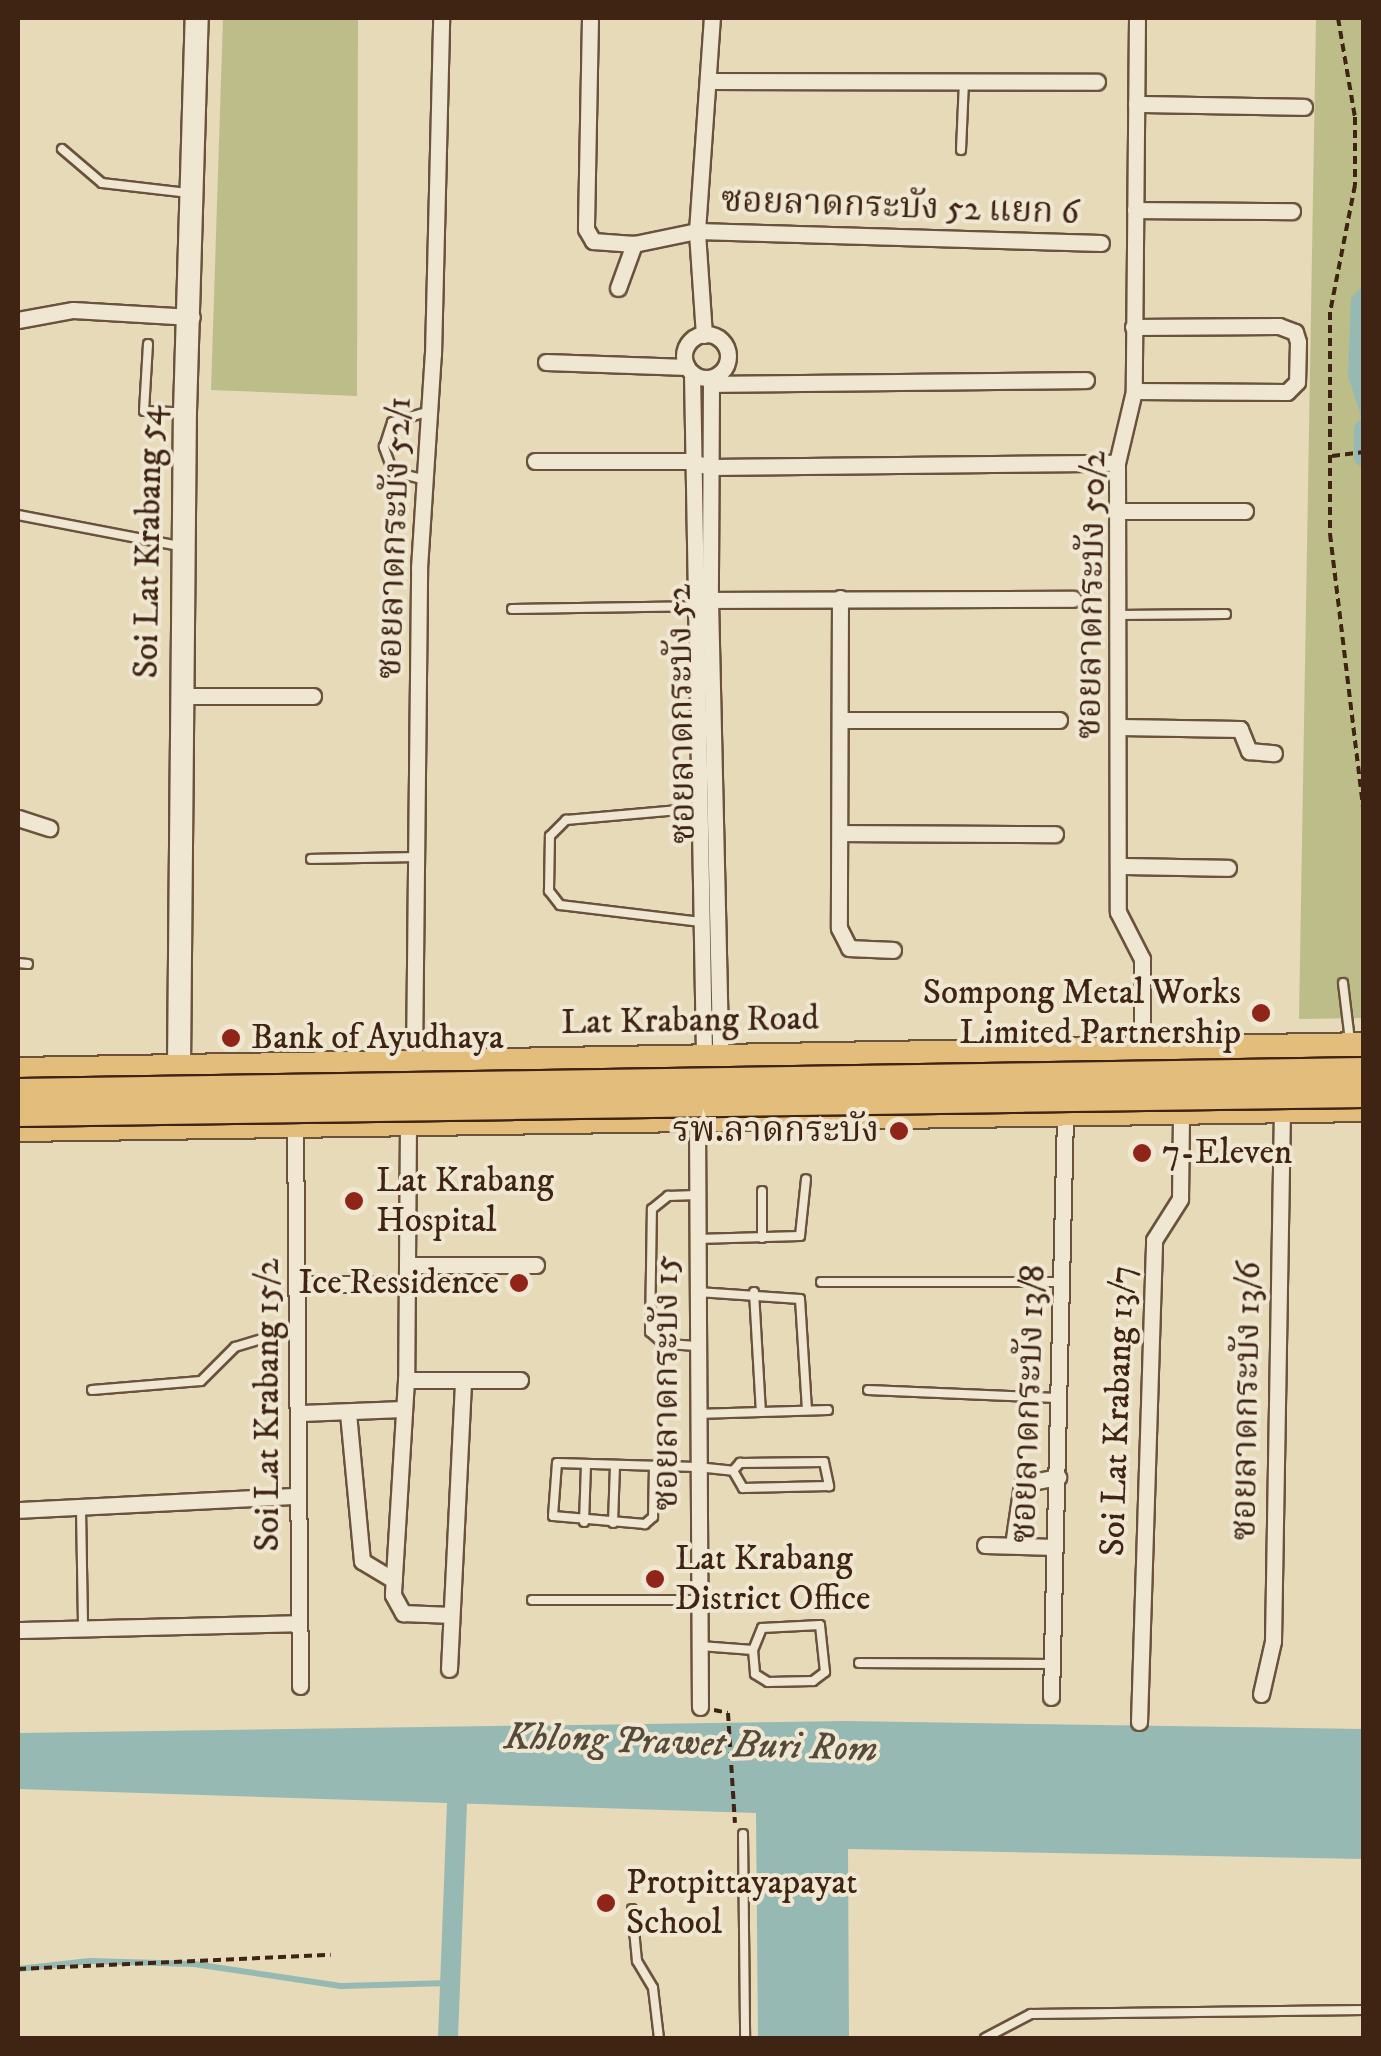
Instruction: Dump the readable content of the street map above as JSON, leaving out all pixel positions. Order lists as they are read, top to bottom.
{
  "streets": {
    "main road": ["Soi Lat Krabang 54", "Lat Krabang Road"],
    "street": [
      "ซอยลาดกระบัง 52 แยก 6",
      "ซอยลาดกระบัง 52/1",
      "ซอยลาดกระบัง 50/2",
      "ซอยลาดกระบัง 52",
      "ซอยลาดกระบัง 15",
      "ซอยลาดกระบัง 13/6",
      "ซอยลาดกระบัง 13/8",
      "Soi Lat Krabang 15/2",
      "Soi Lat Krabang 13/7"
    ]
  },
  "crossings": [
    ["ซอยลาดกระบัง 52/1", "Lat Krabang Road"],
    ["Soi Lat Krabang 54", "Lat Krabang Road"],
    ["ซอยลาดกระบัง 50/2", "Lat Krabang Road"],
    ["ซอยลาดกระบัง 52", "Lat Krabang Road"]
  ],
  "water": ["Khlong Prawet Buri Rom"],
  "places": [
    "Sompong Metal Works Limited Partnership",
    "Bank of Ayudhaya",
    "รพ.ลาดกระบัง",
    "7-Eleven",
    "Lat Krabang Hospital",
    "Ice Ressidence",
    "Lat Krabang District Office",
    "Protpittayapayat School"
  ]
}
